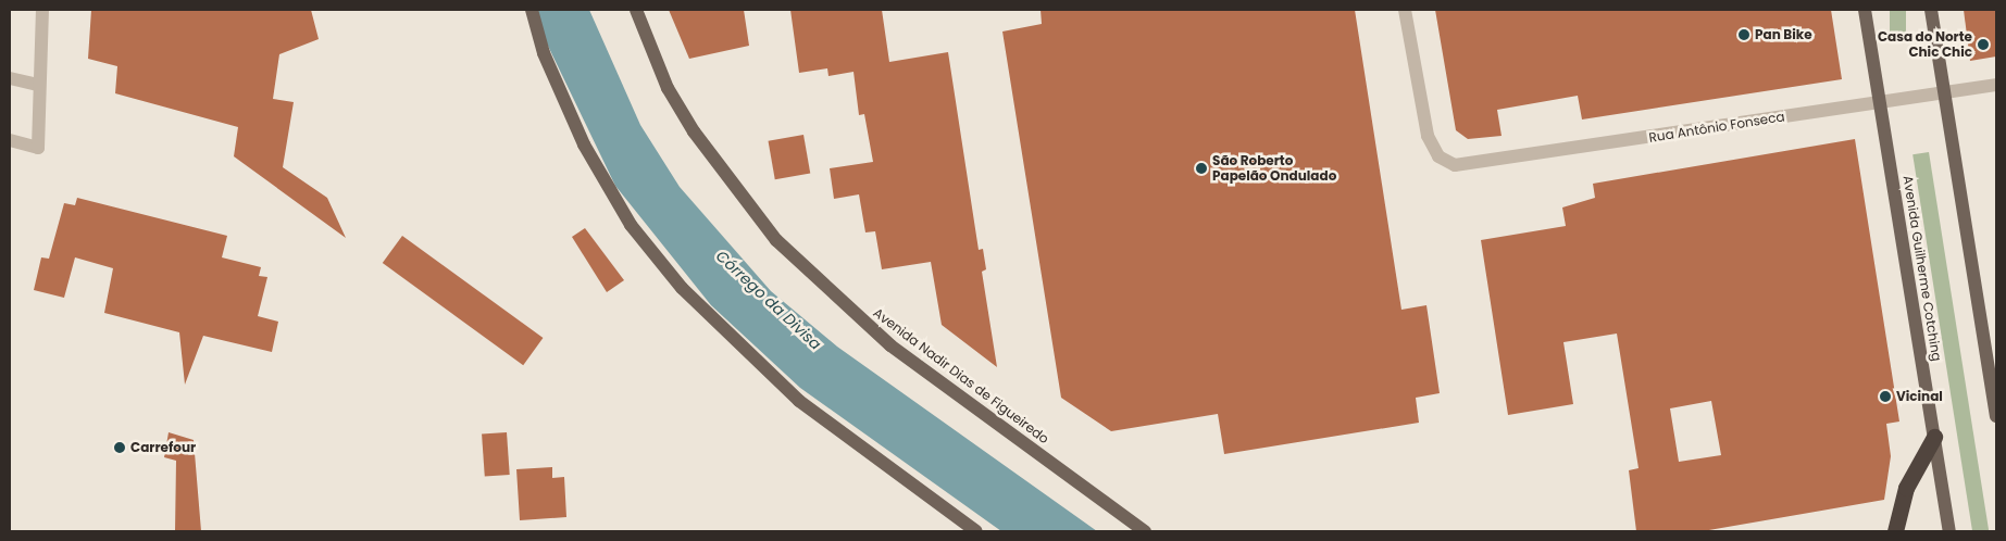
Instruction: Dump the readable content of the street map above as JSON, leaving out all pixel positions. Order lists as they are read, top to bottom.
{
  "streets": {
    "main road": ["Avenida Guilherme Cotching", "Avenida Nadir Dias de Figueiredo"],
    "street": ["Rua Antônio Fonseca"]
  },
  "crossings": [
    ["Rua Antônio Fonseca", "Avenida Guilherme Cotching"]
  ],
  "water": ["Córrego da Divisa"],
  "places": [
    "Pan Bike",
    "Casa do Norte Chic Chic",
    "São Roberto Papelão Ondulado",
    "Vicinal",
    "Carrefour"
  ]
}
